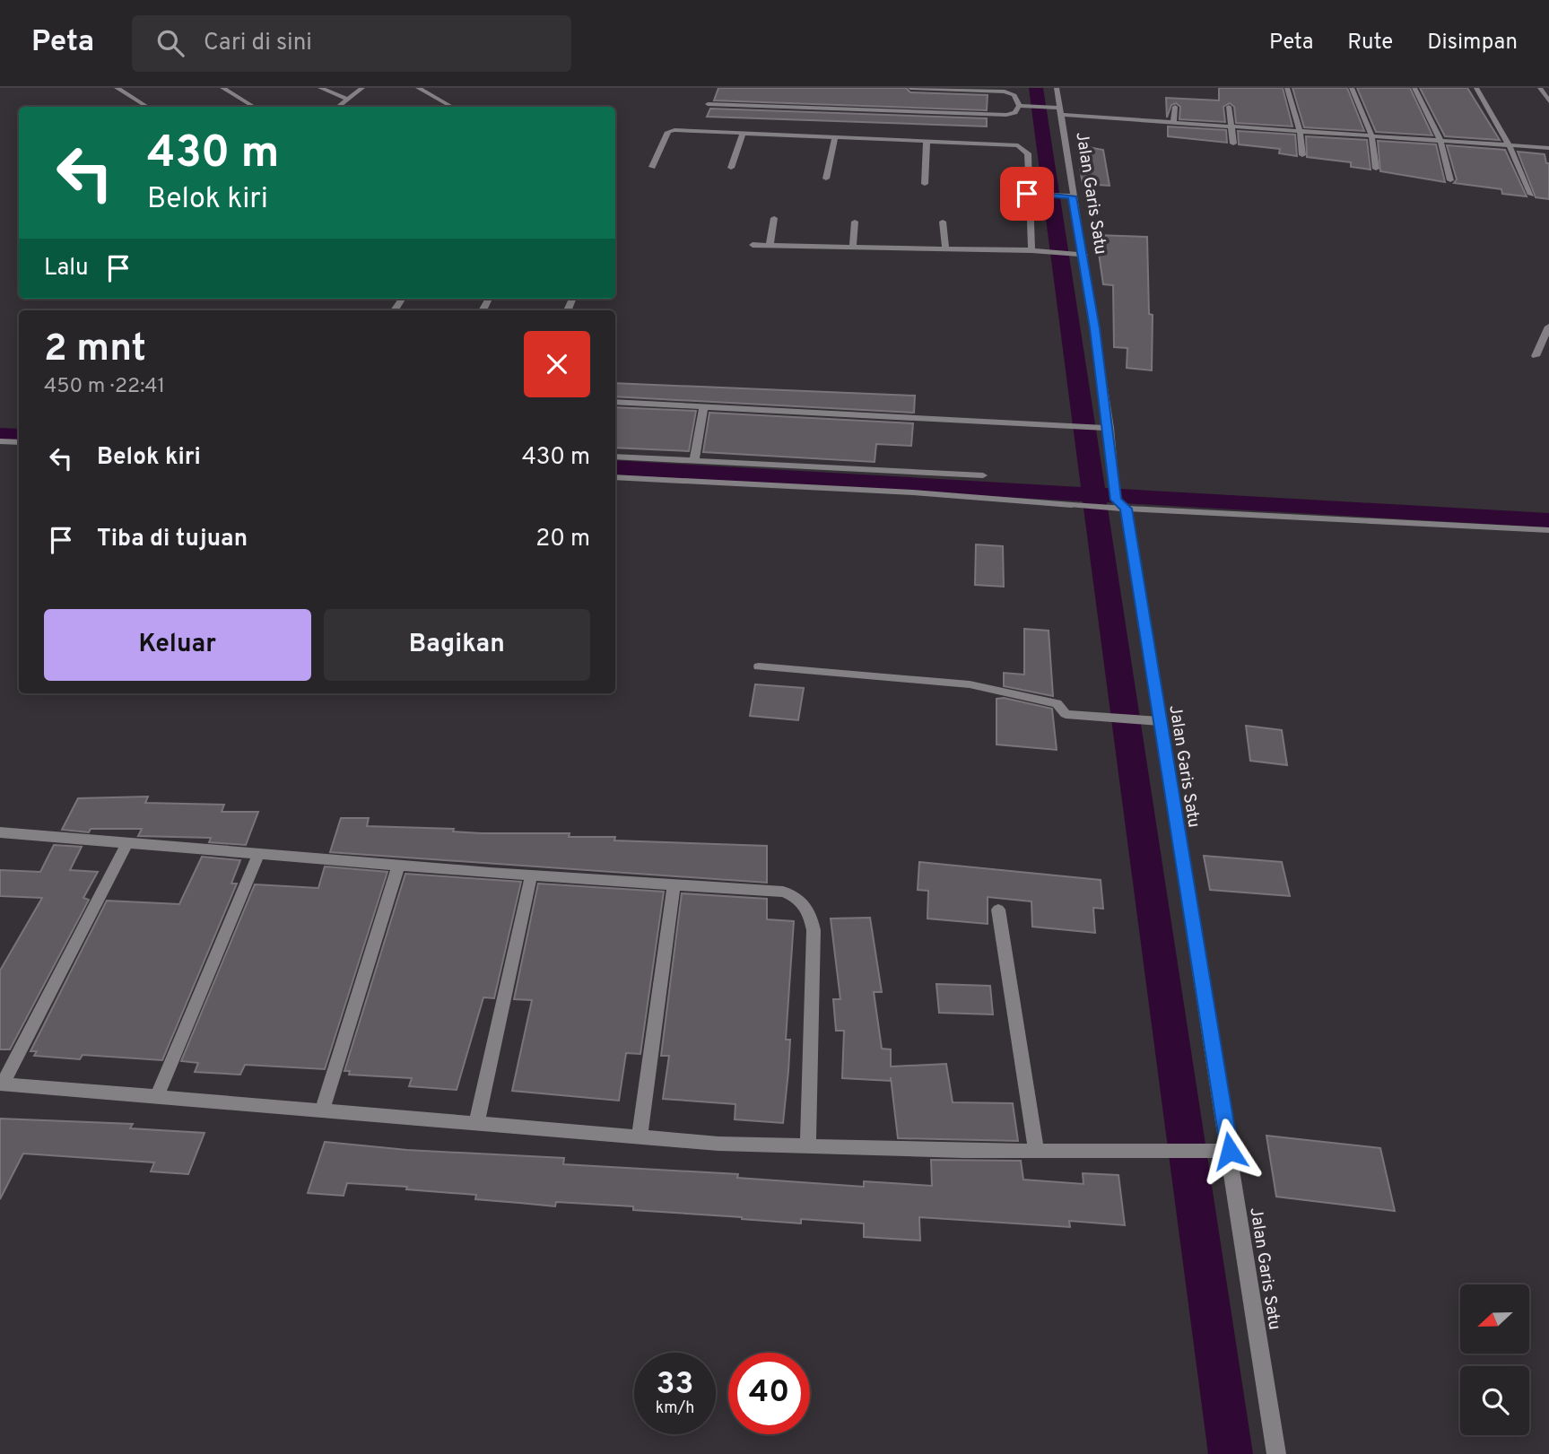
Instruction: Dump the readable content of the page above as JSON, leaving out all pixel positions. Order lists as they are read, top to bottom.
{
  "streets": {
    "street": ["Jalan Garis Satu"]
  },
  "north": "left",
  "page": {
    "header": "Peta",
    "search": "Cari di sini",
    "nav": ["Peta", "Rute", "Disimpan"],
    "turn": ["430 m", "Belok kiri"],
    "then": "Lalu",
    "heading": ["2 mnt", "450 m · 22:41"],
    "list": [
      {
        "name": "Belok kiri",
        "value": "430 m"
      },
      {
        "name": "Tiba di tujuan",
        "value": "20 m"
      }
    ],
    "buttons": ["Keluar", "Bagikan"],
    "speed": "33 km/h",
    "limit": "40"
  }
}
